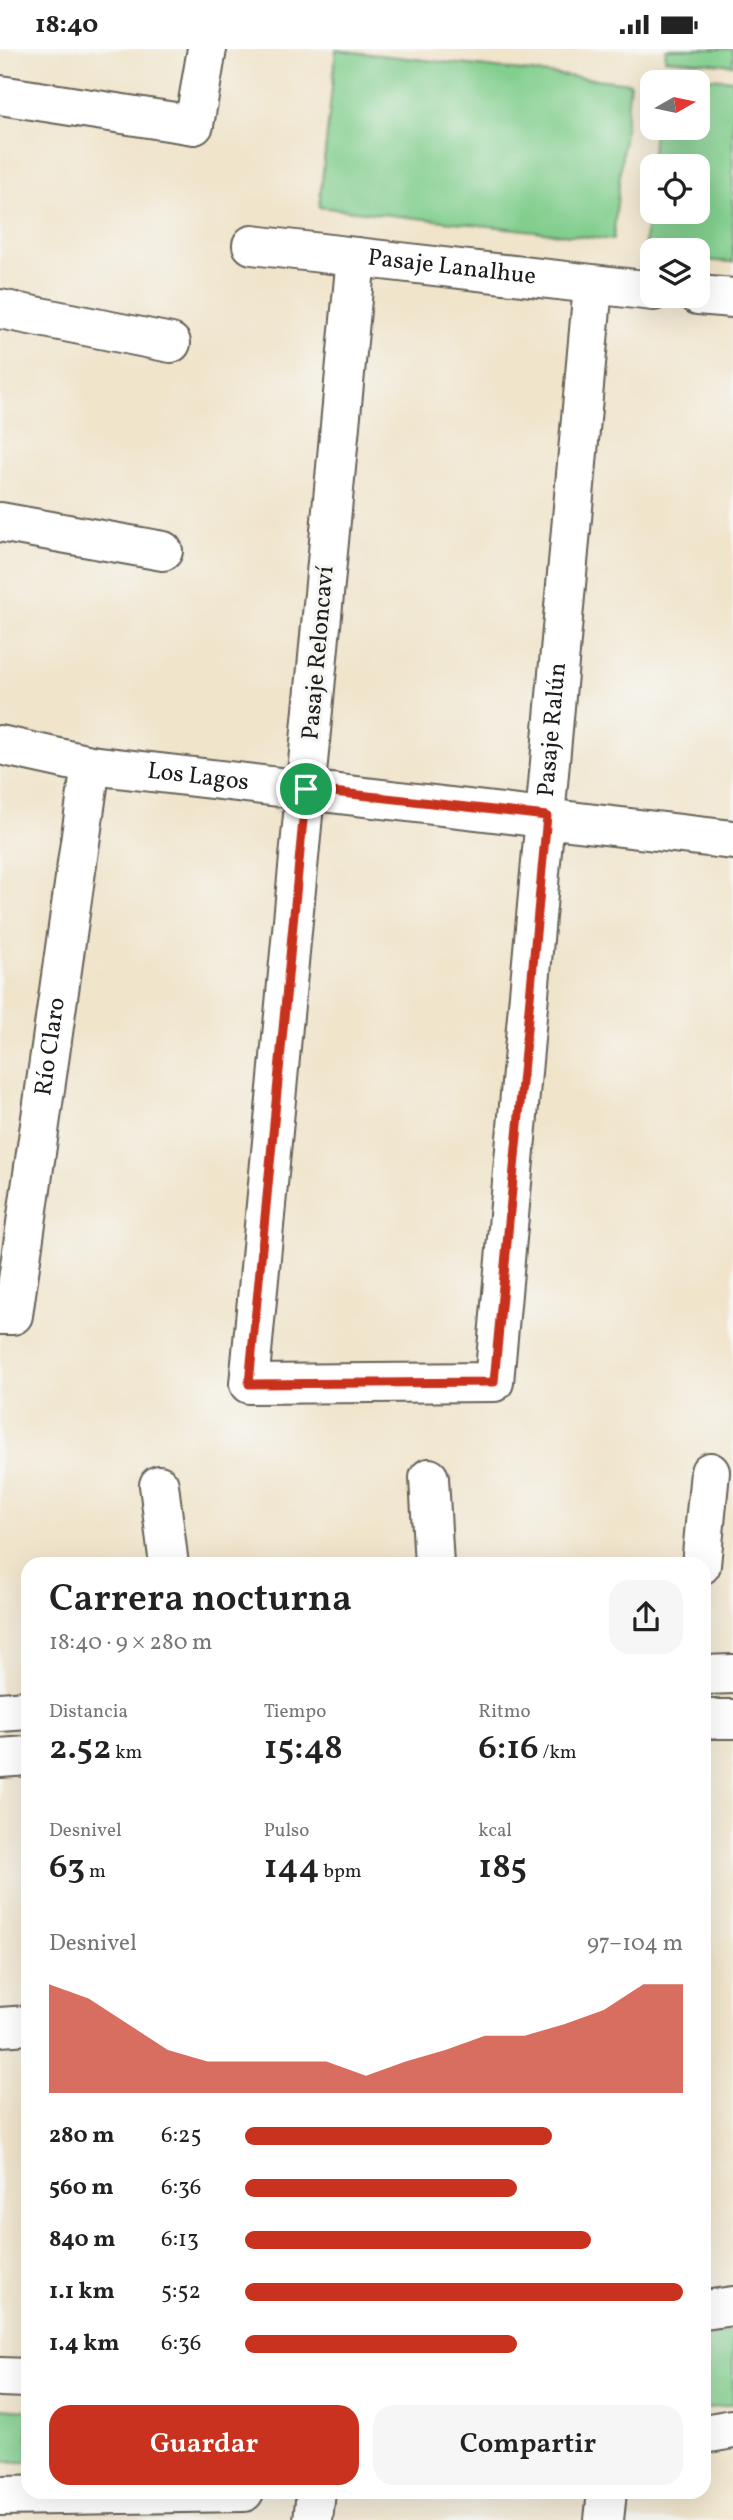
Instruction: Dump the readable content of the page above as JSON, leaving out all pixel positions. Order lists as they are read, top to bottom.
{
  "streets": {
    "street": [
      "Pasaje Lanalhue",
      "Pasaje Reloncaví",
      "Pasaje Ralún",
      "Los Lagos",
      "Río Claro"
    ]
  },
  "crossings": [
    ["Pasaje Lanalhue", "Pasaje Reloncaví"],
    ["Pasaje Lanalhue", "Pasaje Ralún"],
    ["Pasaje Reloncaví", "Pasaje Ralún"],
    ["Pasaje Reloncaví", "Los Lagos"],
    ["Pasaje Ralún", "Los Lagos"],
    ["Los Lagos", "Río Claro"]
  ],
  "north": "right",
  "page": {
    "status": "18:40",
    "heading": ["Carrera nocturna", "18:40 · 9 × 280 m"],
    "stats": [
      ["Distancia", "2.52 km"],
      ["Tiempo", "15:48"],
      ["Ritmo", "6:16 /km"],
      ["Desnivel", "63 m"],
      ["Pulso", "144 bpm"],
      ["kcal", "185"]
    ],
    "chart": ["Desnivel", "97–104 m"],
    "list": [
      {
        "name": "280 m",
        "note": "6:25"
      },
      {
        "name": "560 m",
        "note": "6:36"
      },
      {
        "name": "840 m",
        "note": "6:13"
      },
      {
        "name": "1.1 km",
        "note": "5:52"
      },
      {
        "name": "1.4 km",
        "note": "6:36"
      }
    ],
    "buttons": ["Guardar", "Compartir"]
  }
}
